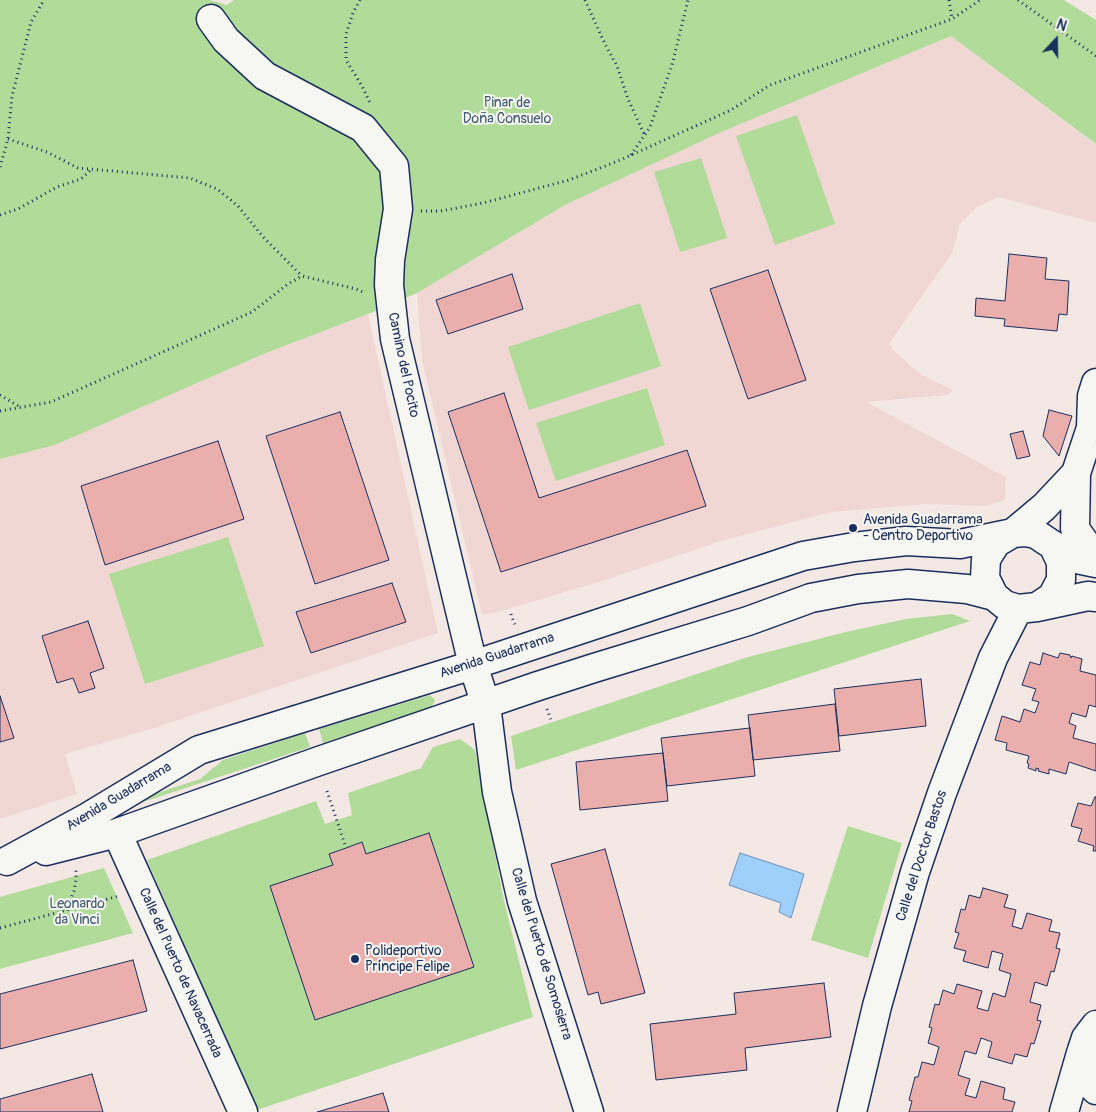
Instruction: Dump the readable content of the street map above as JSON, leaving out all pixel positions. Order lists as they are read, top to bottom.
{
  "streets": {
    "street": [
      "Camino del Pocito",
      "Avenida Guadarrama",
      "Calle del Doctor Bastos",
      "Calle del Puerto de Somosierra",
      "Calle del Puerto de Navacerrada"
    ]
  },
  "crossings": [
    ["Camino del Pocito", "Avenida Guadarrama"],
    ["Camino del Pocito", "Calle del Puerto de Somosierra"],
    ["Avenida Guadarrama", "Calle del Doctor Bastos"],
    ["Avenida Guadarrama", "Calle del Puerto de Somosierra"],
    ["Avenida Guadarrama", "Calle del Puerto de Navacerrada"]
  ],
  "parks": ["Pinar de Doña Consuelo", "Leonardo da Vinci"],
  "places": ["Avenida Guadarrama - Centro Deportivo", "Polideportivo Príncipe Felipe"],
  "north": "top"
}
